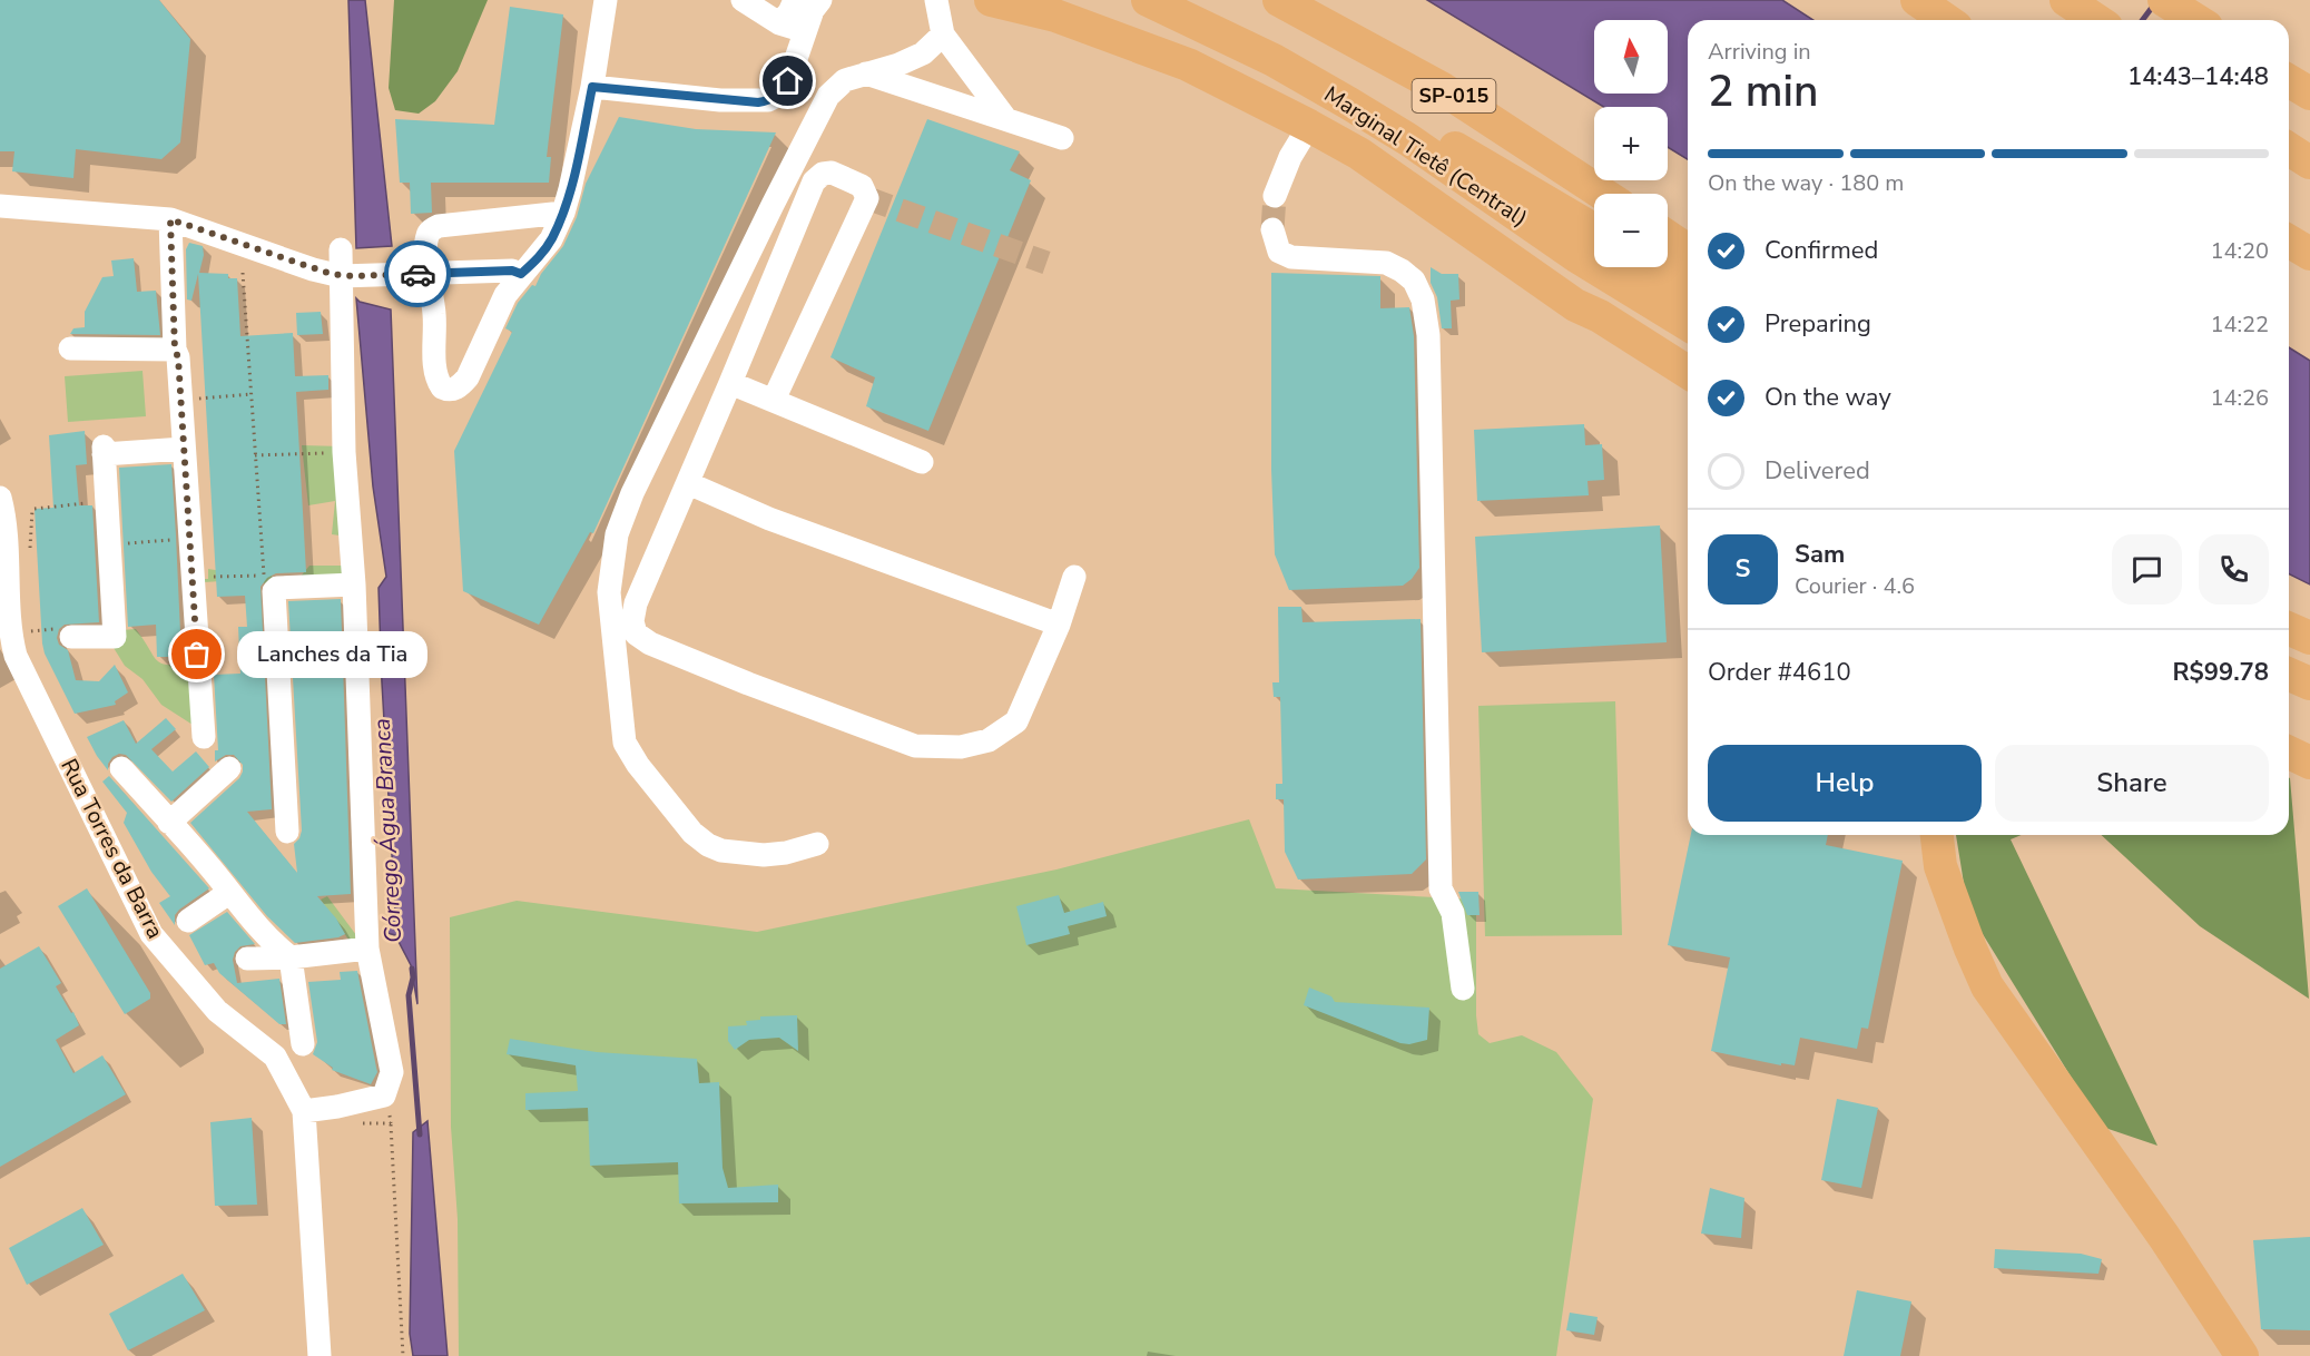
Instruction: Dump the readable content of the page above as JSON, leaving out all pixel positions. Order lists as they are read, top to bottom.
{
  "streets": {
    "highway": ["SP-015", "Marginal Tietê (Central)"],
    "street": ["Rua Torres da Barra"]
  },
  "water": ["Córrego Água Branca"],
  "places": ["Lanches da Tia"],
  "north": "top",
  "page": {
    "map_buttons": ["+", "−"],
    "heading": ["2 min", "Arriving in", "14:43–14:48"],
    "panel": [
      "Sam",
      "Courier · 4.6",
      "Order #4610",
      "R$99.78"
    ],
    "bar": "On the way · 180 m",
    "list": [
      ["Confirmed", "14:20"],
      ["Preparing", "14:22"],
      ["On the way", "14:26"],
      "Delivered"
    ],
    "round": "S",
    "bubble": "Lanches da Tia",
    "buttons": ["Help", "Share"]
  }
}
